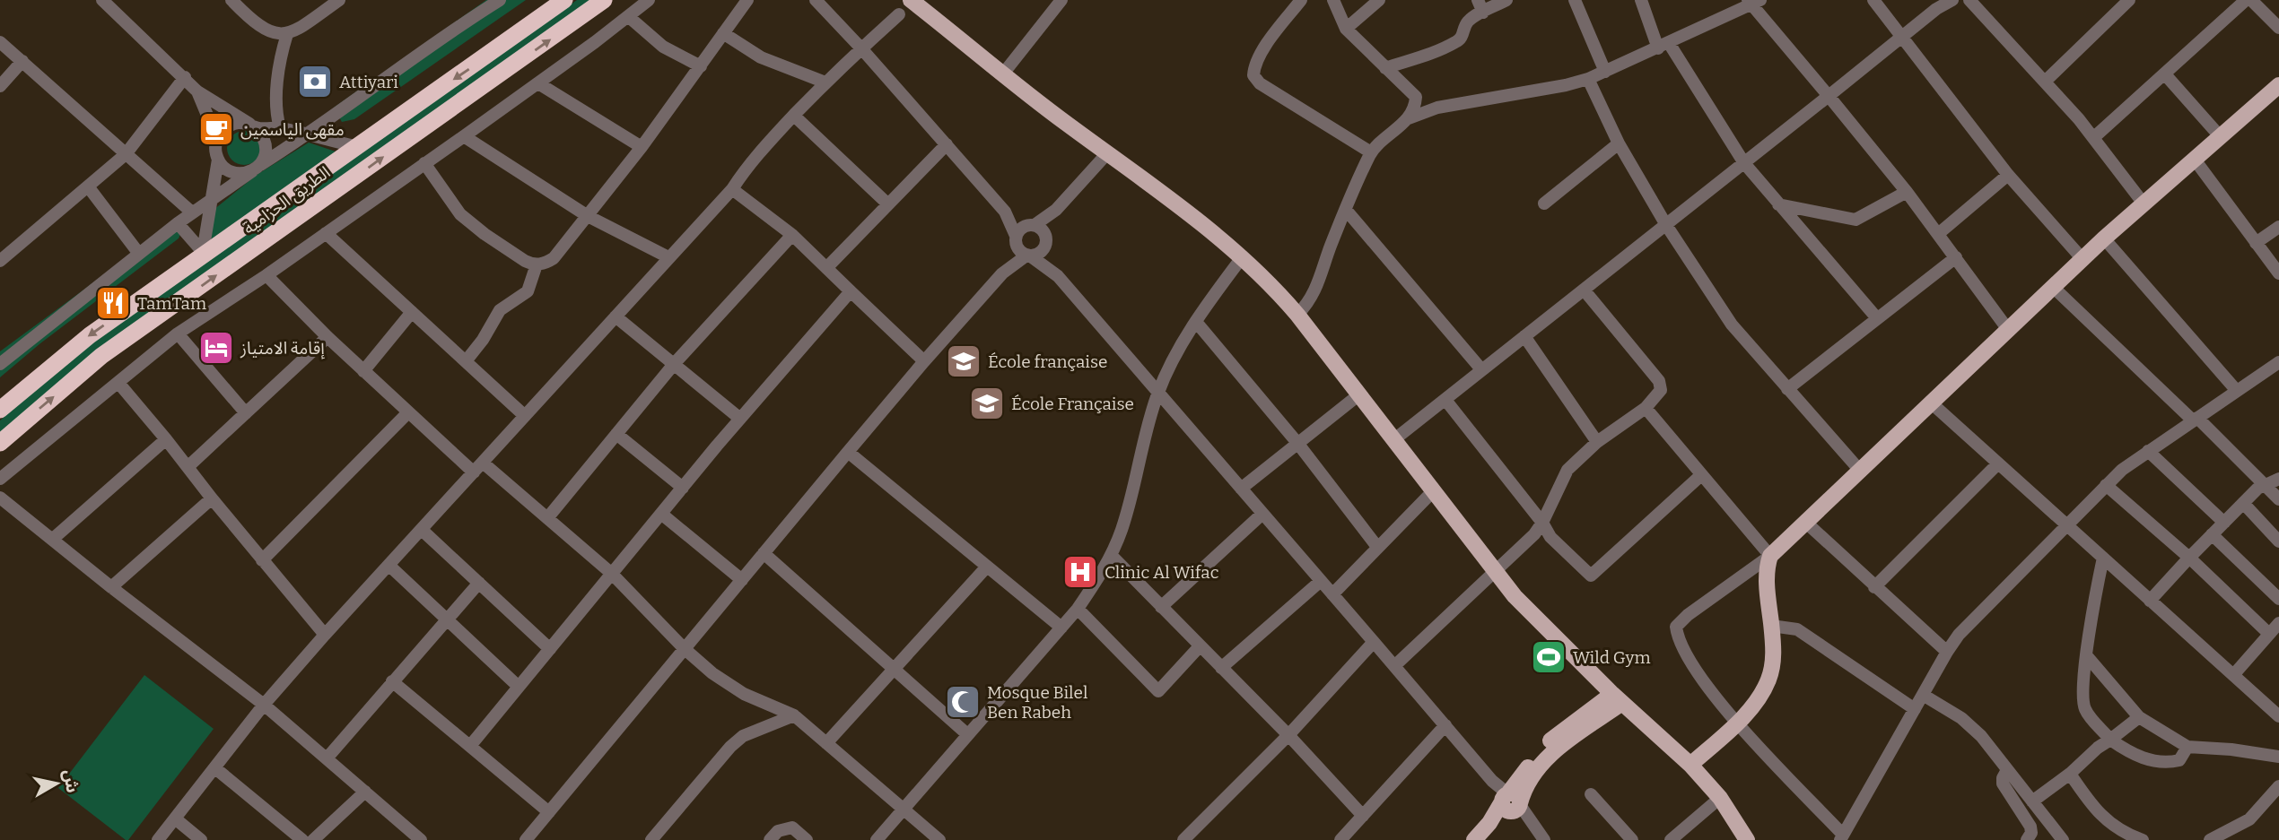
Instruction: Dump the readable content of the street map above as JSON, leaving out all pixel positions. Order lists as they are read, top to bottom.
{
  "streets": {
    "highway": ["الطريق الحزامية"]
  },
  "places": {
    "bank": ["Attiyari"],
    "cafe": ["مقهى الياسمين"],
    "restaurant": ["TamTam"],
    "hotel": ["إقامة الامتياز"],
    "school or university": ["École française", "École Française"],
    "hospital": ["Clinic Al Wifac"],
    "sports": ["Wild Gym"],
    "mosque": ["Mosque Bilel Ben Rabeh"]
  },
  "north": "right"
}
